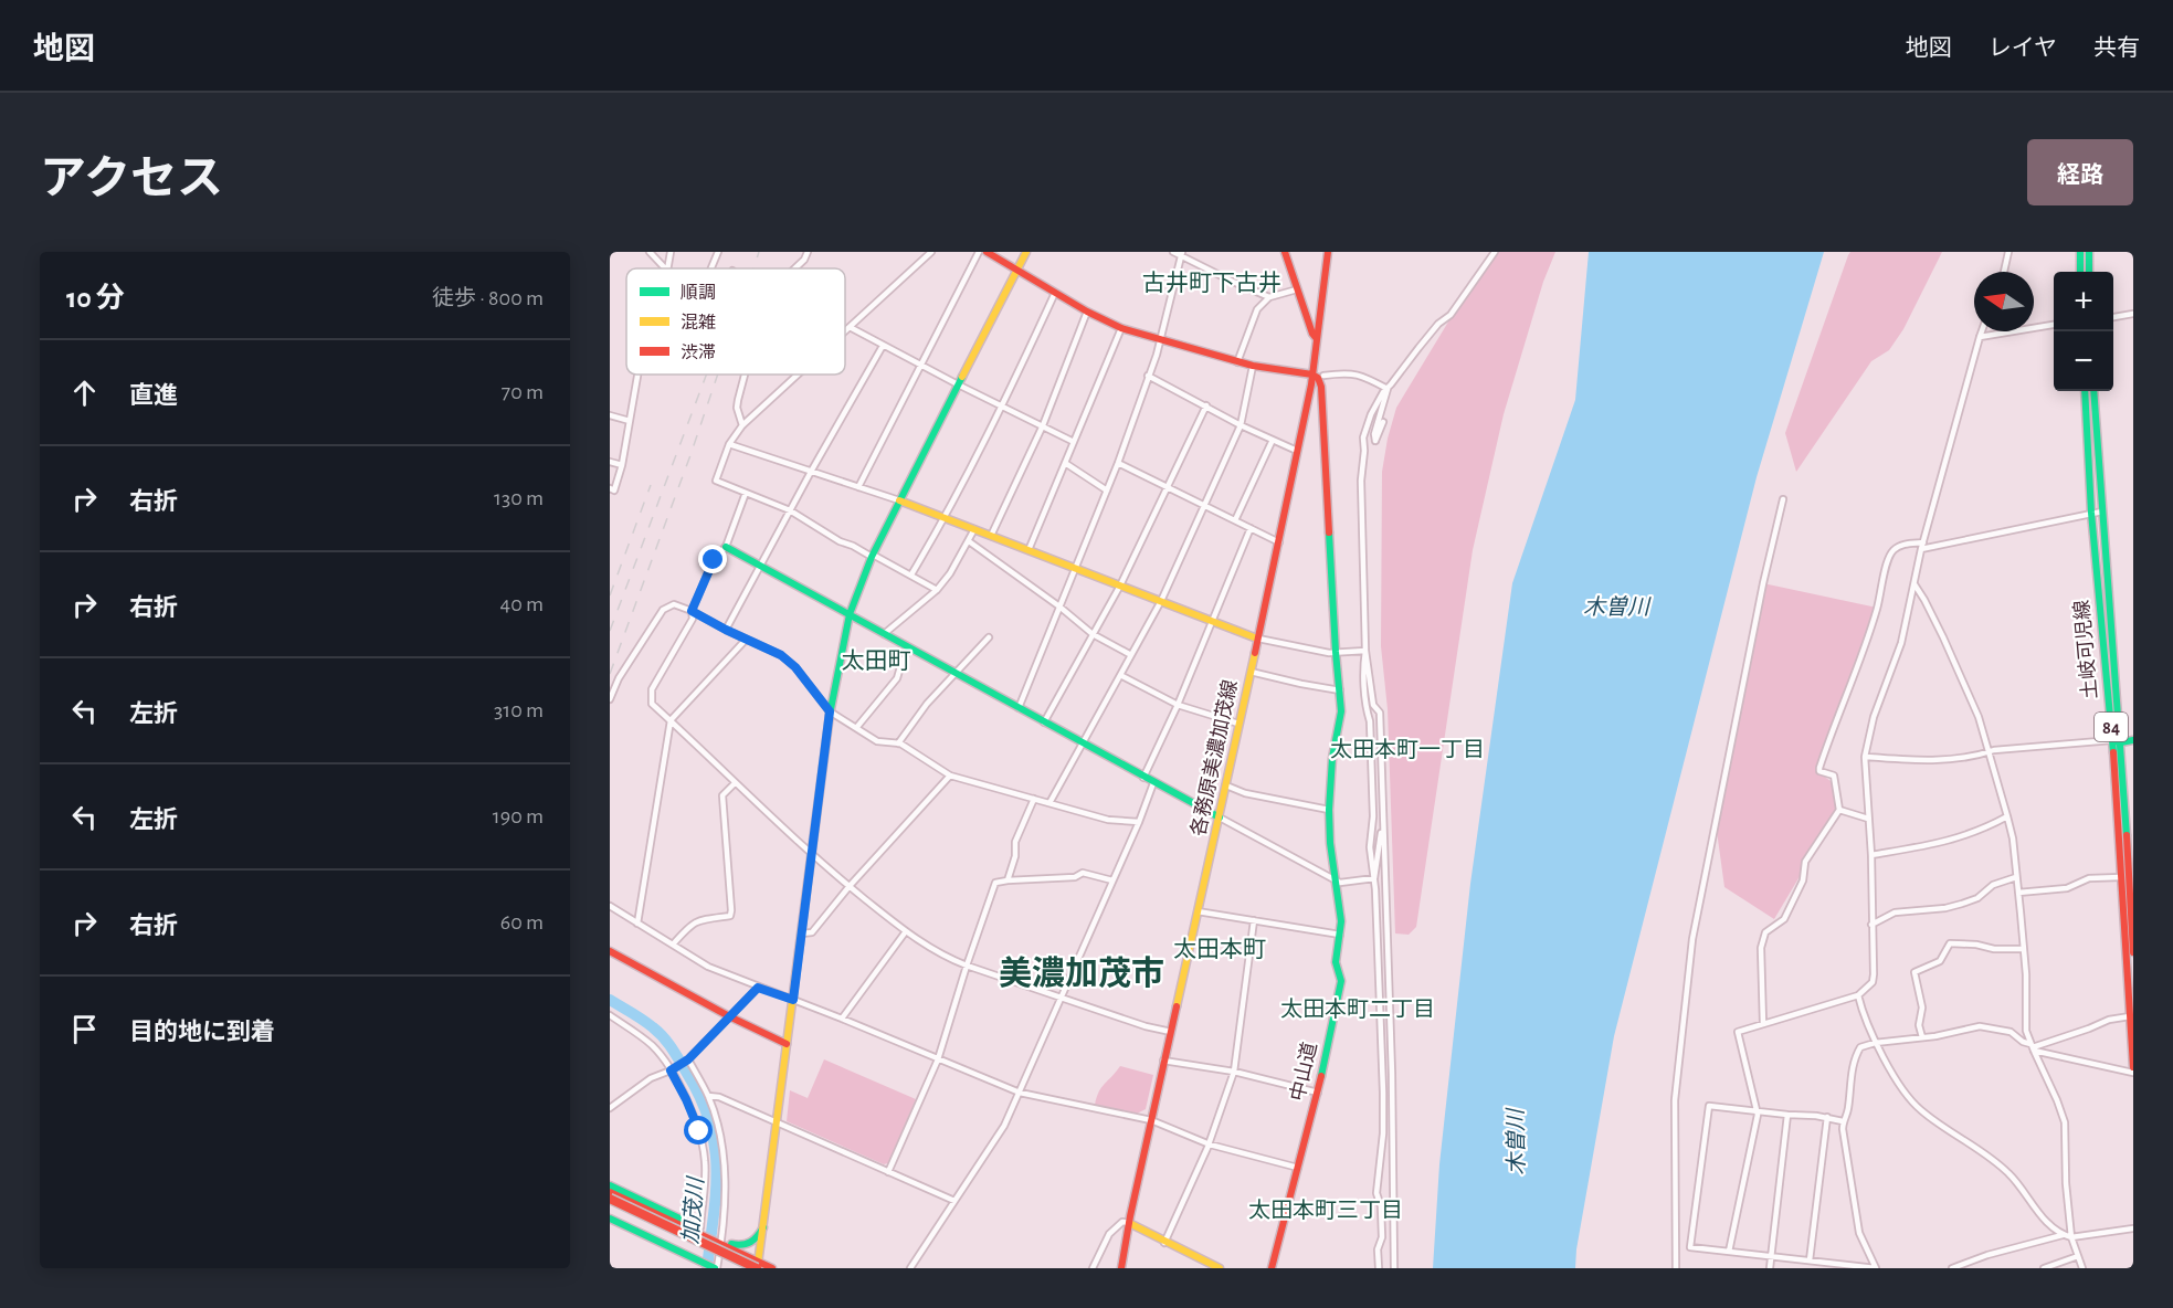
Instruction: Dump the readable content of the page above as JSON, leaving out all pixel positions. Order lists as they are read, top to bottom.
{
  "streets": {
    "main road": [
      "土岐可児線",
      "84",
      "各務原美濃加茂線",
      "中山道"
    ]
  },
  "crossings": [
    ["各務原美濃加茂線", "中山道"]
  ],
  "districts": [
    "古井町下古井",
    "太田町",
    "太田本町一丁目",
    "太田本町",
    "美濃加茂市",
    "太田本町二丁目",
    "太田本町三丁目"
  ],
  "water": ["木曽川", "加茂川"],
  "legend": ["順調", "混雑", "渋滞"],
  "north": "left",
  "page": {
    "header": "地図",
    "nav": ["地図", "レイヤ", "共有"],
    "title": "アクセス",
    "buttons": "経路",
    "heading": ["10 分", "徒歩 · 800 m"],
    "map_buttons": ["+", "−"],
    "list": [
      ["直進", "70 m"],
      ["右折", "130 m"],
      ["右折", "40 m"],
      ["左折", "310 m"],
      ["左折", "190 m"],
      ["右折", "60 m"],
      "目的地に到着"
    ]
  }
}
